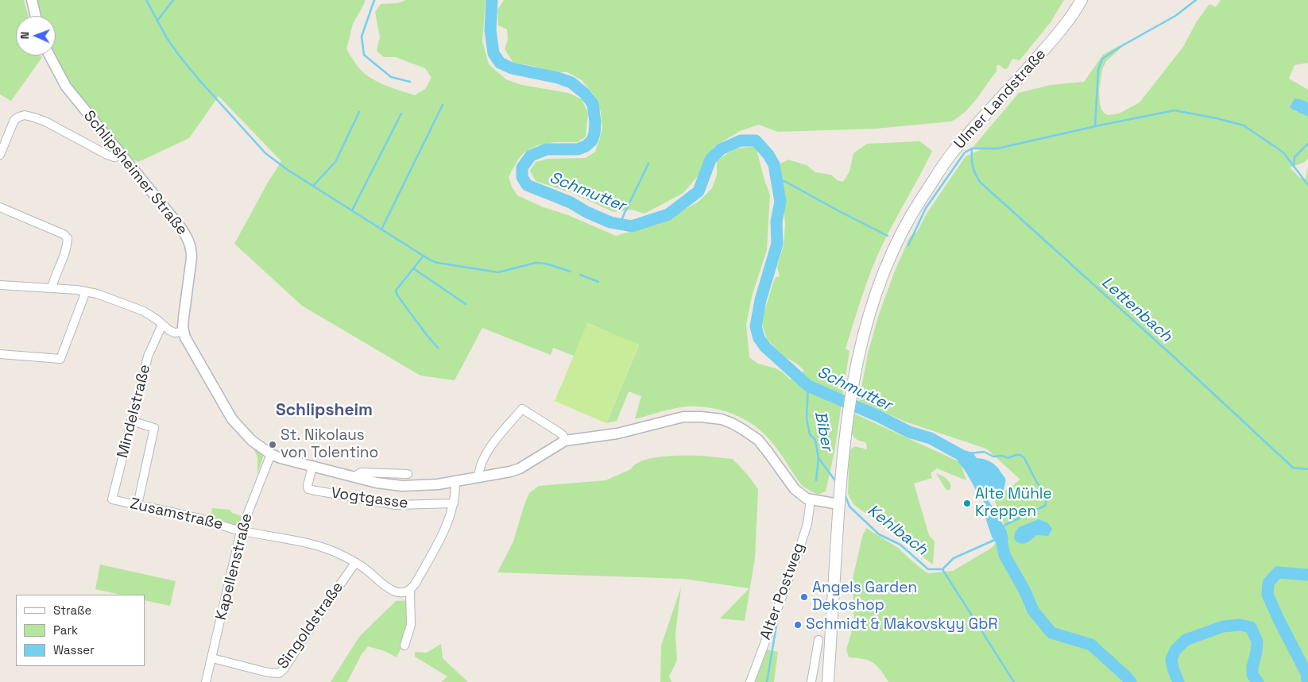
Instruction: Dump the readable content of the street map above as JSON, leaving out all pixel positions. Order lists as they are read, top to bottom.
{
  "streets": {
    "main road": ["Ulmer Landstraße"],
    "street": [
      "Schlipsheimer Straße",
      "Mindelstraße",
      "Vogtgasse",
      "Zusamstraße",
      "Kapellenstraße",
      "Alter Postweg",
      "Singoldstraße"
    ]
  },
  "crossings": [
    ["Ulmer Landstraße", "Schlipsheimer Straße"],
    ["Schlipsheimer Straße", "Vogtgasse"],
    ["Schlipsheimer Straße", "Kapellenstraße"],
    ["Schlipsheimer Straße", "Alter Postweg"],
    ["Mindelstraße", "Zusamstraße"],
    ["Zusamstraße", "Kapellenstraße"],
    ["Zusamstraße", "Singoldstraße"],
    ["Kapellenstraße", "Singoldstraße"]
  ],
  "districts": ["Schlipsheim"],
  "water": [
    "Schmutter",
    "Lettenbach",
    "Biber",
    "Kehlbach"
  ],
  "places": [
    "St. Nikolaus von Tolentino",
    "Alte Mühle Kreppen",
    "Angels Garden Dekoshop",
    "Schmidt & Makovskyy GbR"
  ],
  "legend": ["Straße", "Park", "Wasser"],
  "north": "left"
}
